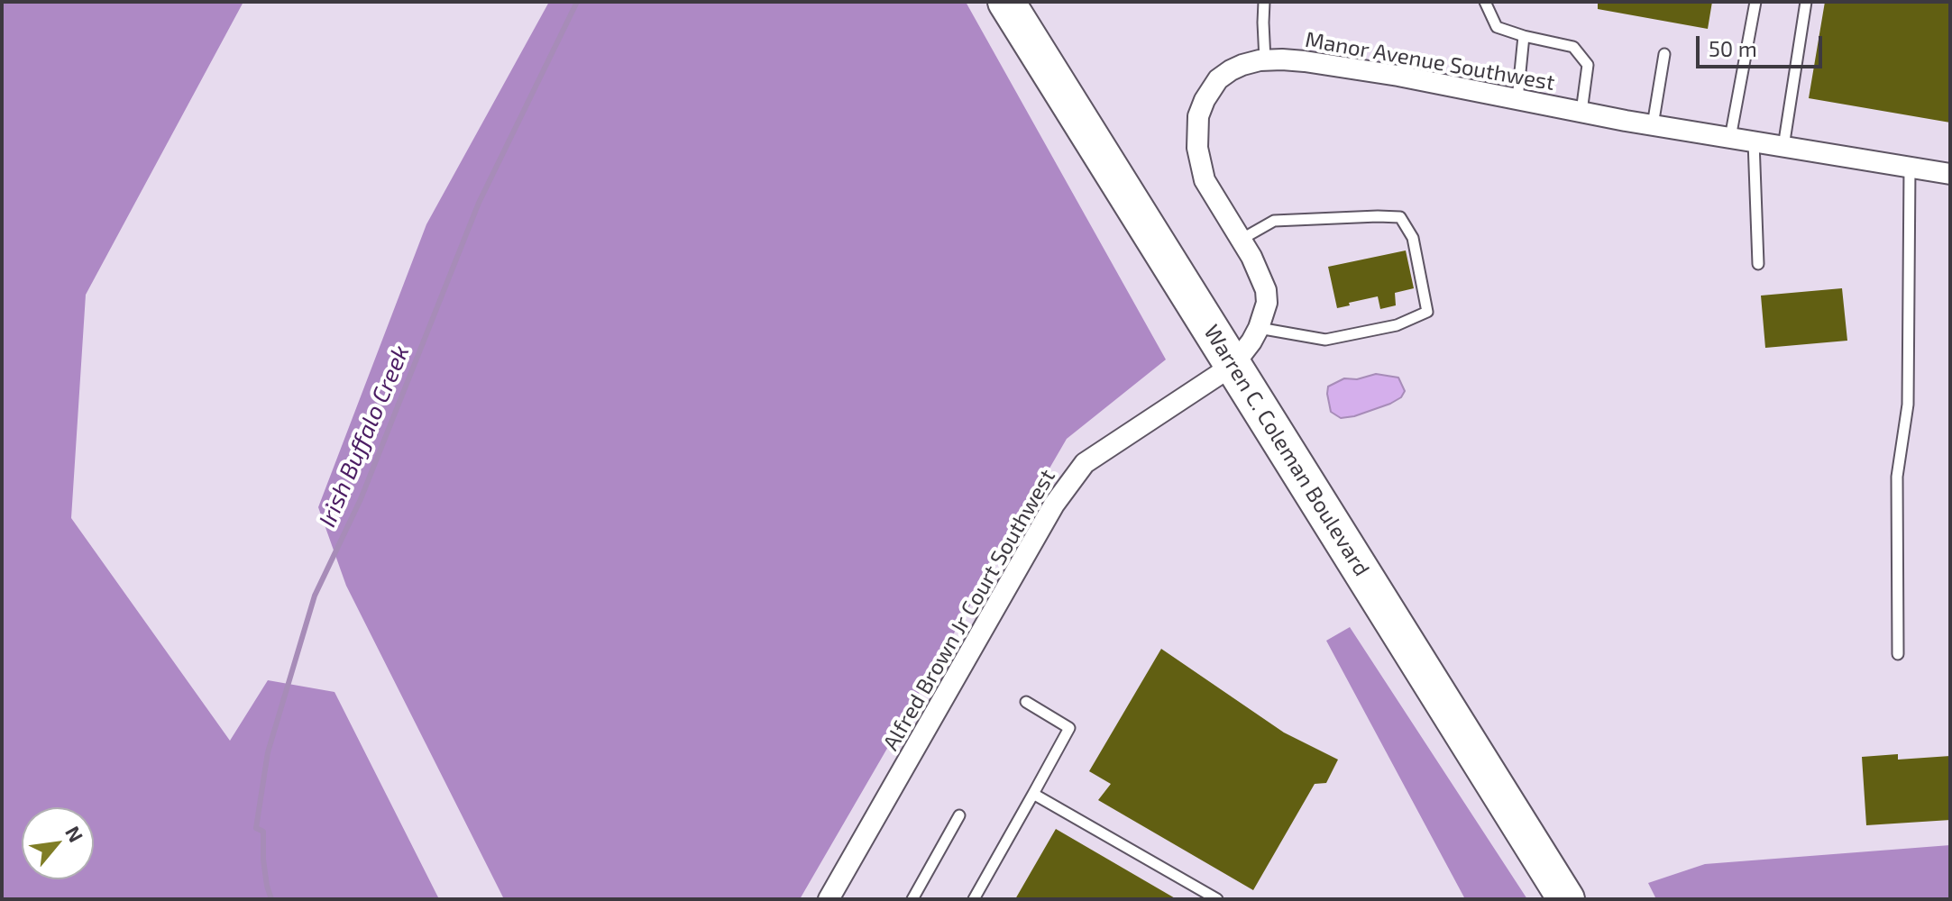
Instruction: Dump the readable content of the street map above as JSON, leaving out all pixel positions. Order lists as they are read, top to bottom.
{
  "streets": {
    "highway": ["Warren C. Coleman Boulevard"],
    "street": ["Manor Avenue Southwest", "Alfred Brown Jr Court Southwest"]
  },
  "crossings": [
    ["Manor Avenue Southwest", "Warren C. Coleman Boulevard"],
    ["Manor Avenue Southwest", "Alfred Brown Jr Court Southwest"],
    ["Warren C. Coleman Boulevard", "Alfred Brown Jr Court Southwest"]
  ],
  "water": ["Irish Buffalo Creek"],
  "scale_bar": "50 m",
  "north": "top right"
}
